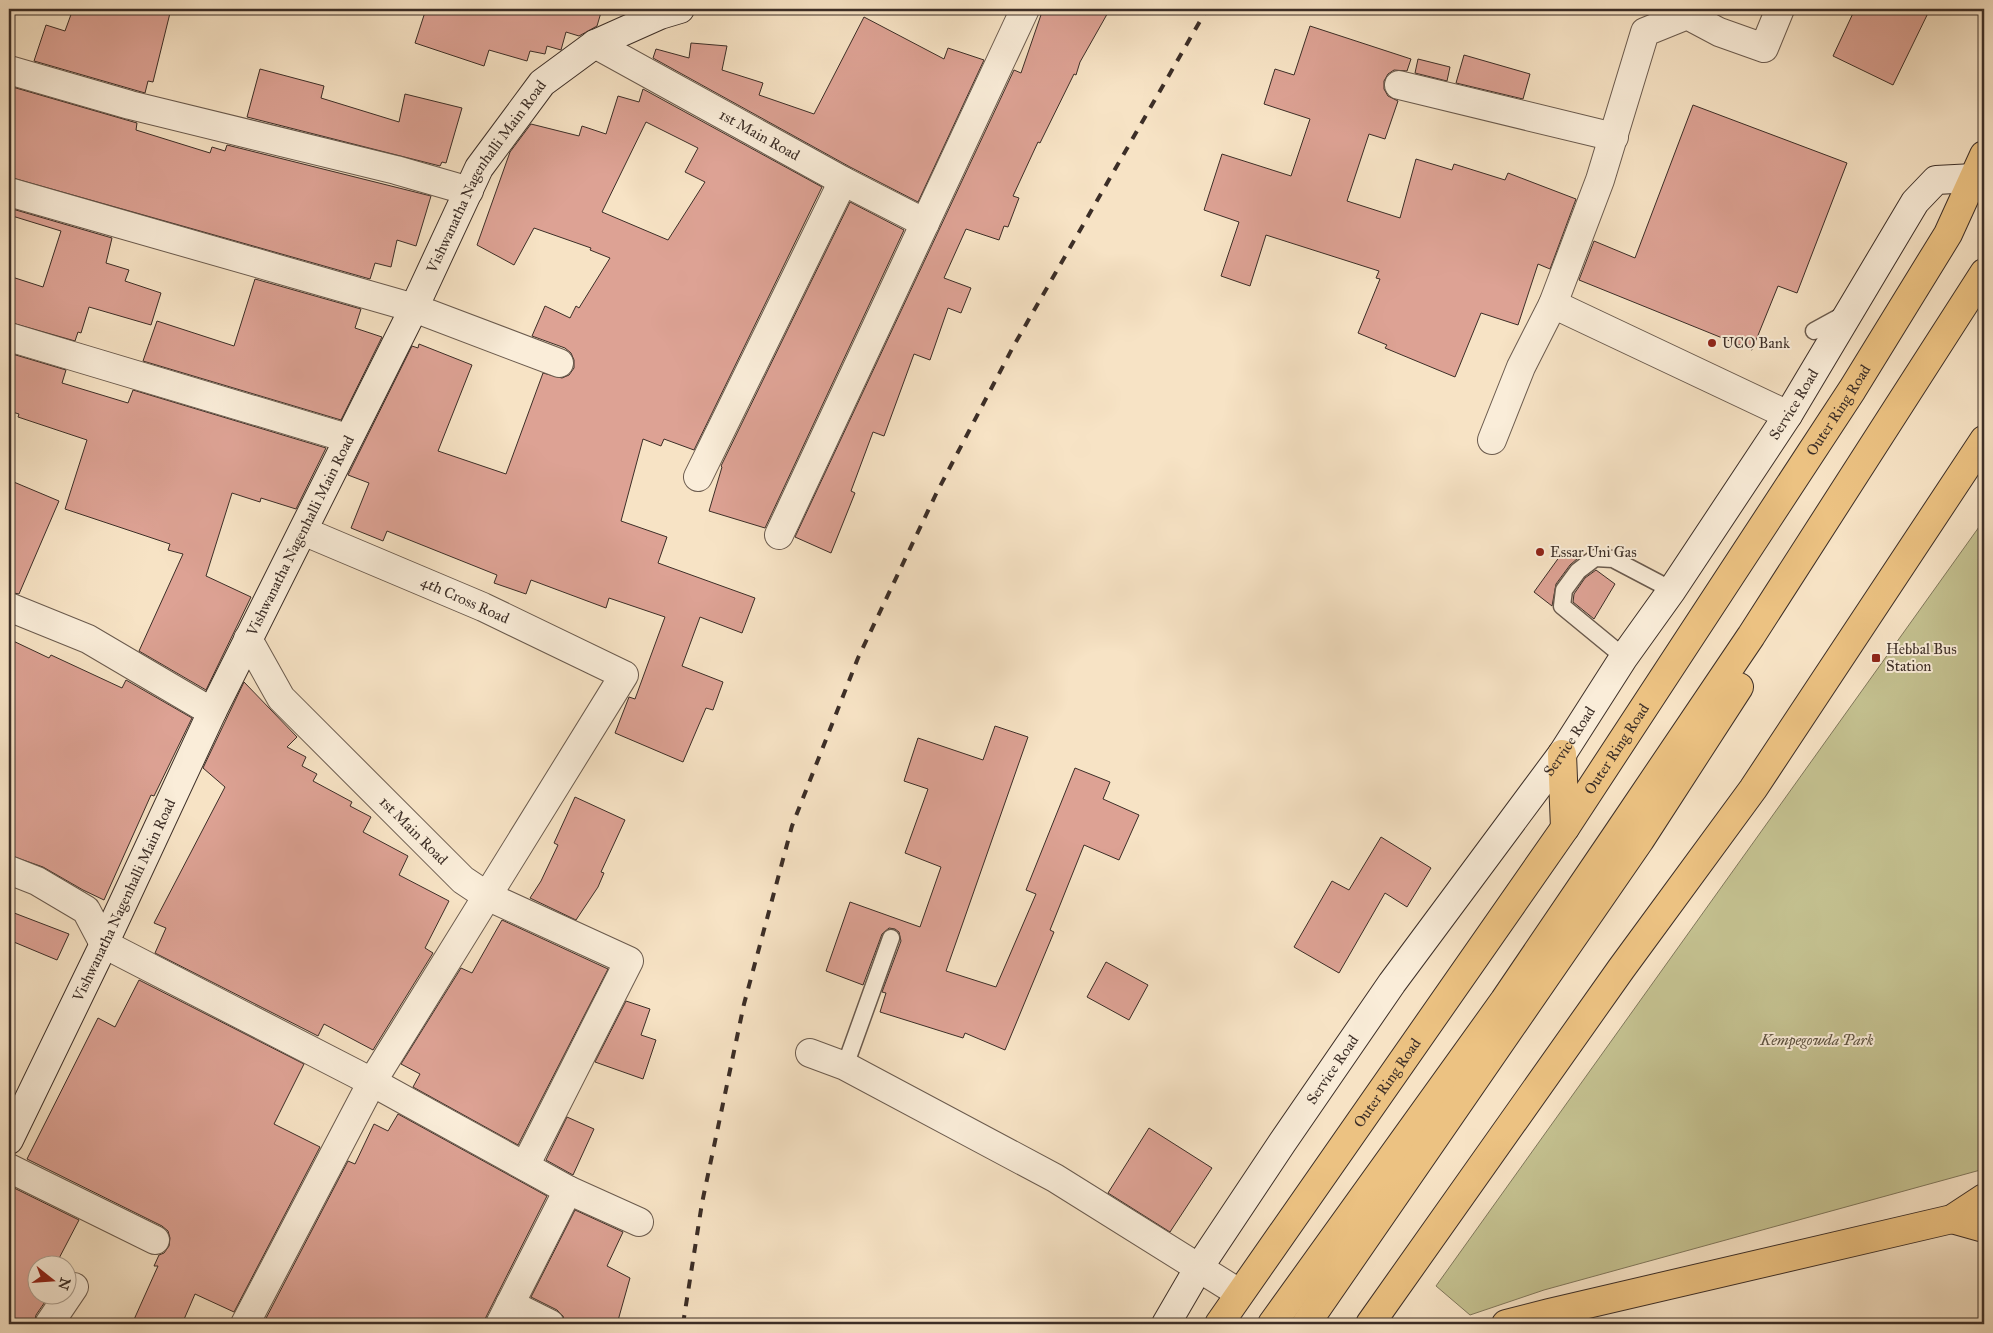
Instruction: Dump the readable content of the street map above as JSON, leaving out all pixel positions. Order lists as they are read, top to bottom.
{
  "streets": {
    "highway": ["Outer Ring Road"],
    "street": [
      "1st Main Road",
      "Vishwanatha Nagenhalli Main Road",
      "Service Road",
      "4th Cross Road"
    ]
  },
  "crossings": [
    ["1st Main Road", "Vishwanatha Nagenhalli Main Road"],
    ["1st Main Road", "4th Cross Road"],
    ["Vishwanatha Nagenhalli Main Road", "4th Cross Road"],
    ["Service Road", "Outer Ring Road"]
  ],
  "parks": ["Kempegowda Park"],
  "places": {
    "other": ["UCO Bank", "Essar Uni Gas"],
    "transit": ["Hebbal Bus Station"]
  },
  "north": "right"
}
